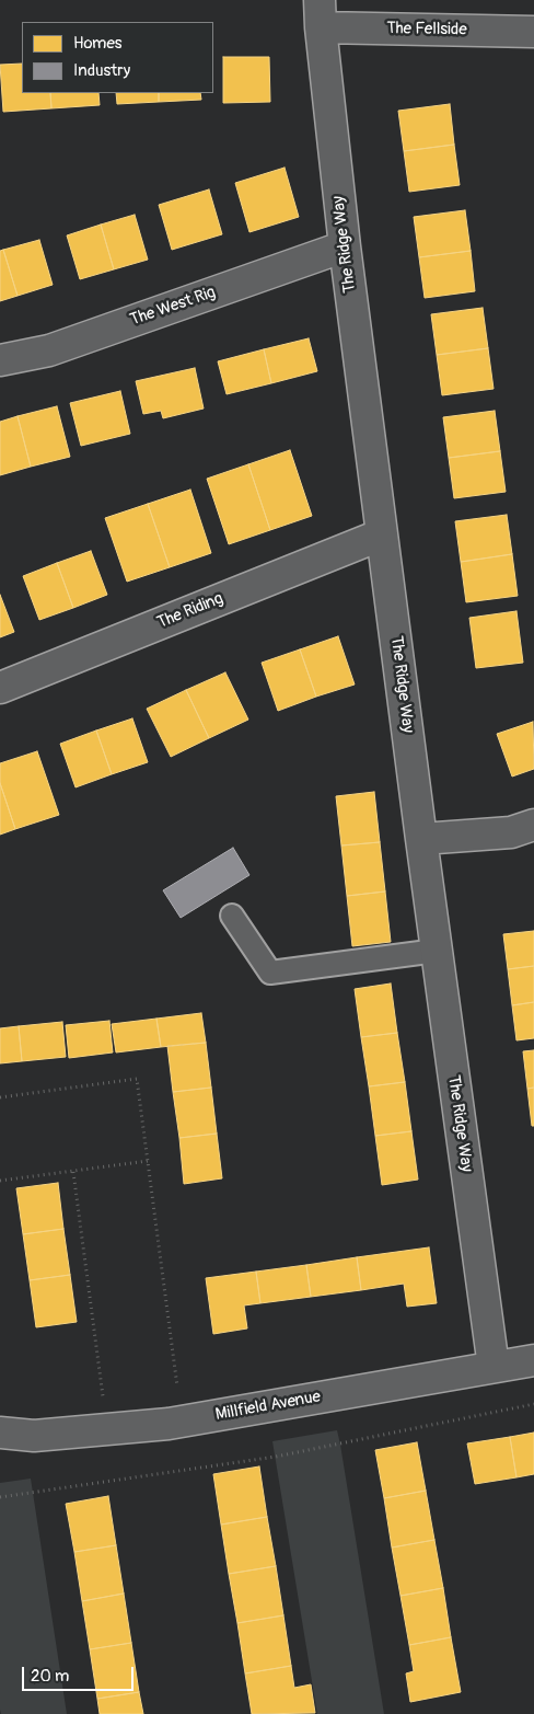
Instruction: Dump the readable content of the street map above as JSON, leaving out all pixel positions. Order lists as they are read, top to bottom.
{
  "streets": {
    "street": [
      "The Fellside",
      "The Ridge Way",
      "The West Rig",
      "The Riding",
      "Millfield Avenue"
    ]
  },
  "crossings": [
    ["The Fellside", "The Ridge Way"],
    ["The Ridge Way", "The West Rig"],
    ["The Ridge Way", "The Riding"],
    ["The Ridge Way", "Millfield Avenue"]
  ],
  "legend": ["Homes", "Industry"],
  "scale_bar": "20 m"
}
